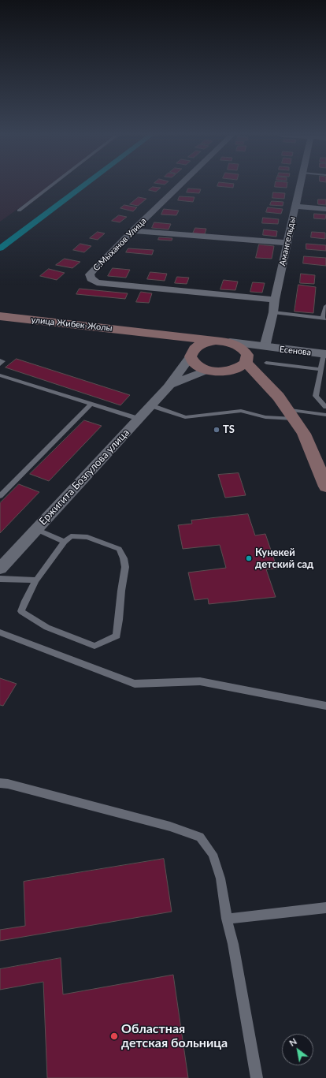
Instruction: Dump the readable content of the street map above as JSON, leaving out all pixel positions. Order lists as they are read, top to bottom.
{
  "streets": {
    "main road": ["улица Жибек-Жолы"],
    "street": [
      "Амангельды",
      "С.Мыханов Улица",
      "Есенова",
      "Ержигита Бозгулова улица"
    ]
  },
  "crossings": [
    ["Амангельды", "С.Мыханов Улица"],
    ["Амангельды", "Есенова"]
  ],
  "places": ["TS", "Кунекей детский сад", "Областная детская больница"],
  "north": "top left"
}
